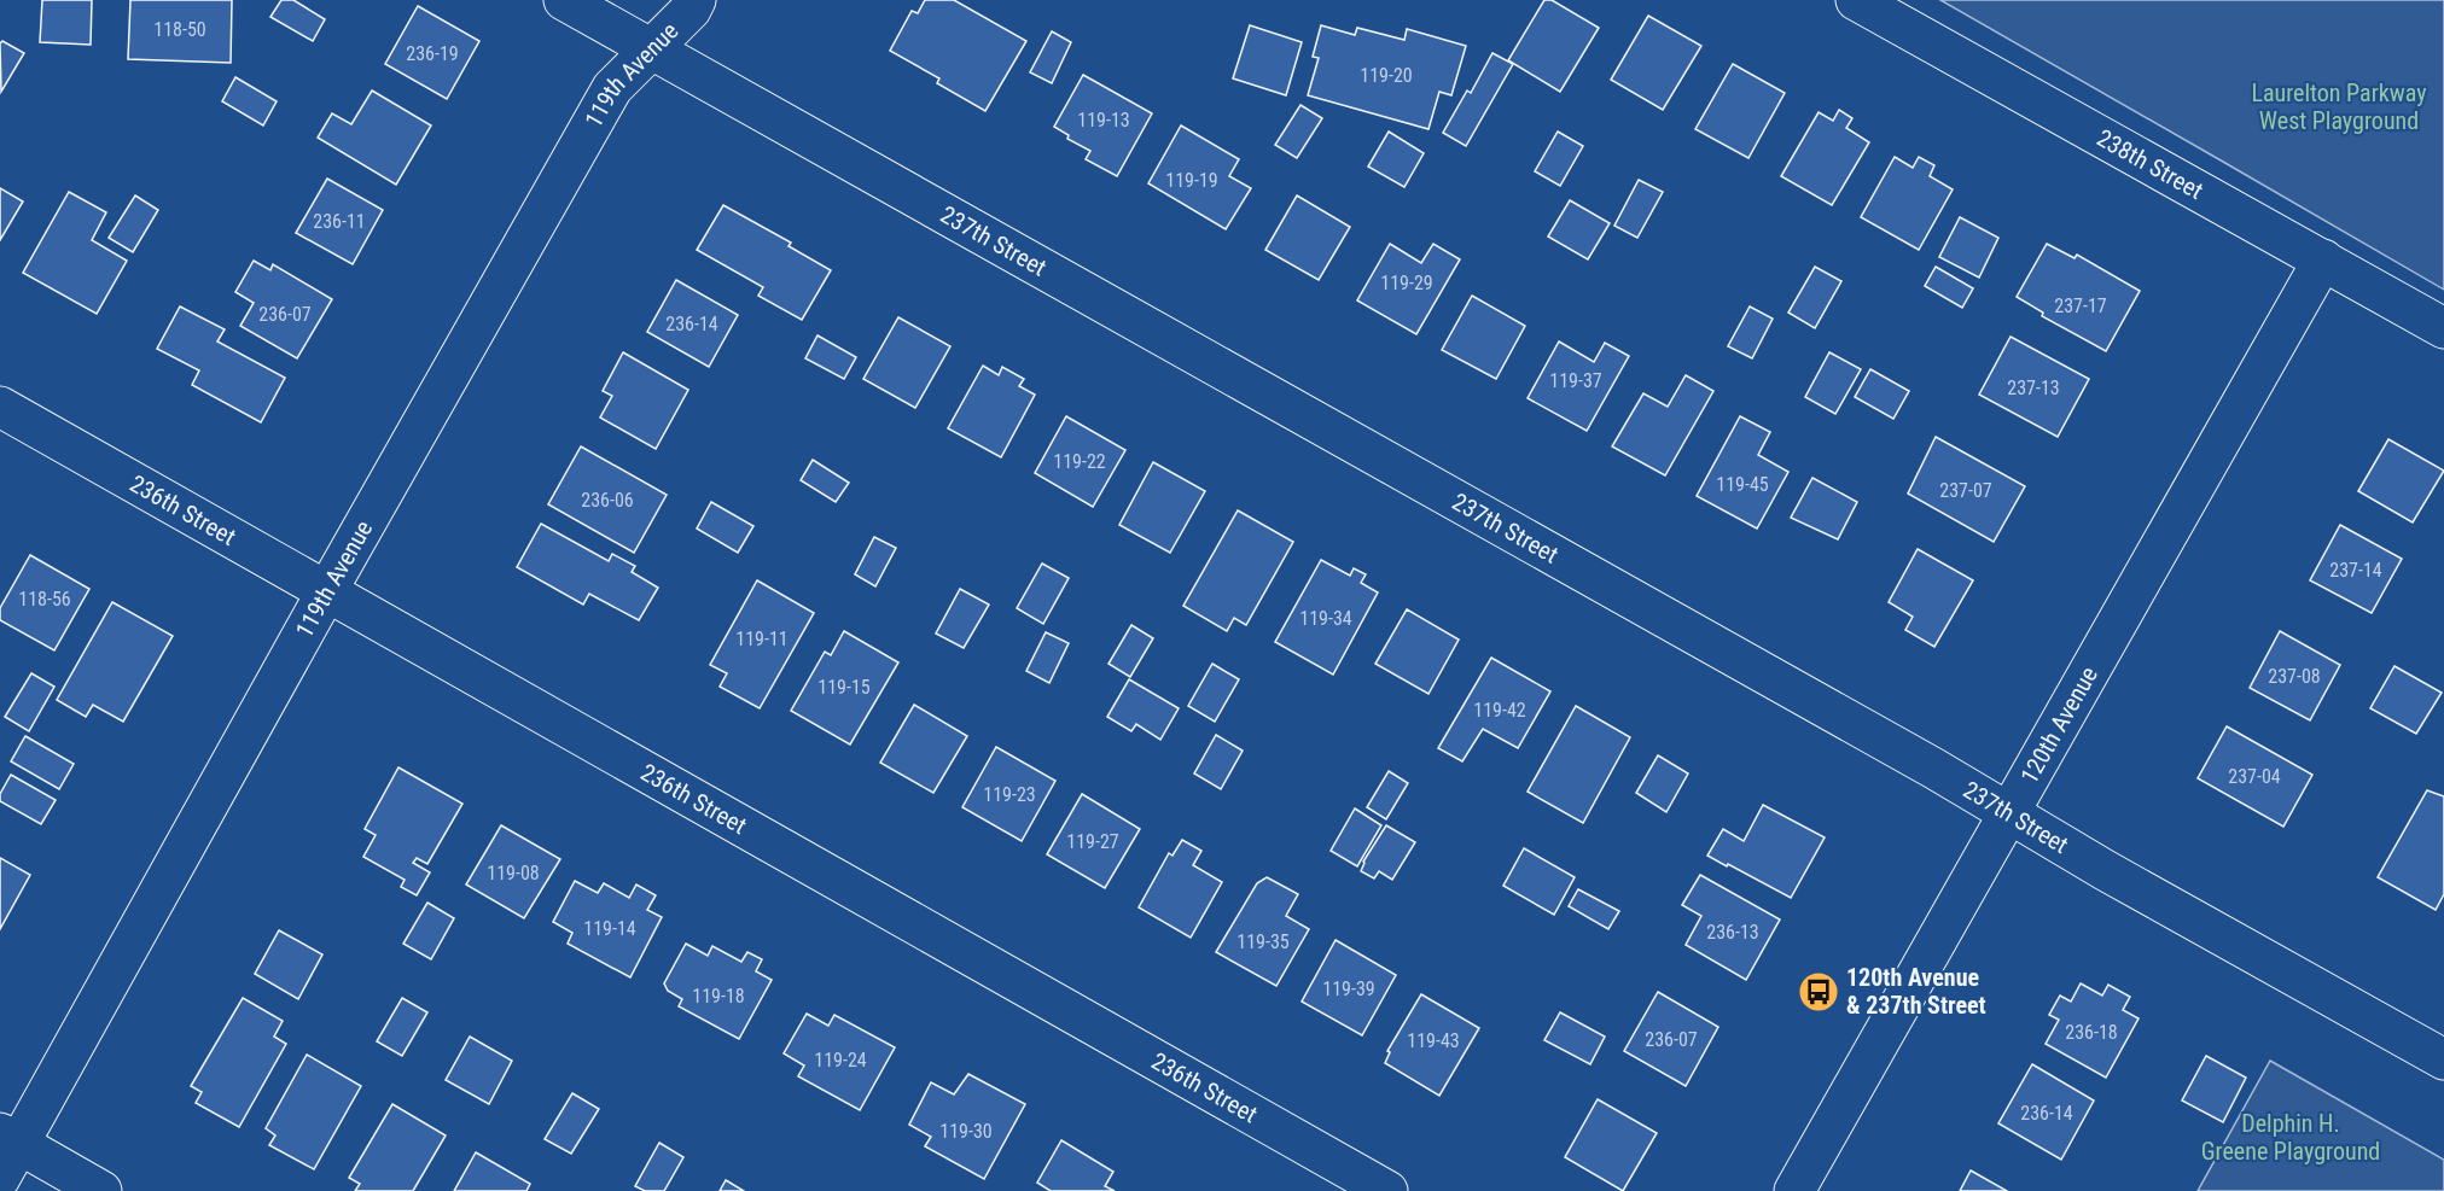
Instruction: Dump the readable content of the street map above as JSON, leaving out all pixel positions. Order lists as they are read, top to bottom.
{
  "streets": {
    "street": [
      "119th Avenue",
      "238th Street",
      "237th Street",
      "236th Street",
      "120th Avenue"
    ]
  },
  "crossings": [
    ["119th Avenue", "237th Street"],
    ["119th Avenue", "236th Street"],
    ["238th Street", "120th Avenue"],
    ["237th Street", "120th Avenue"]
  ],
  "parks": ["Laurelton Parkway West Playground", "Delphin H. Greene Playground"],
  "places": {
    "bus stop": ["120th Avenue & 237th Street"]
  },
  "house_numbers": [
    "118-50",
    "236-19",
    "119-20",
    "119-13",
    "119-19",
    "236-11",
    "119-29",
    "237-17",
    "236-07",
    "236-14",
    "119-37",
    "237-13",
    "119-22",
    "119-45",
    "237-07",
    "236-06",
    "237-14",
    "118-56",
    "119-34",
    "119-11",
    "237-08",
    "119-15",
    "119-42",
    "237-04",
    "119-23",
    "119-27",
    "119-08",
    "119-14",
    "236-13",
    "119-35",
    "119-39",
    "119-18",
    "236-18",
    "236-07",
    "119-43",
    "119-24",
    "236-14",
    "119-30"
  ]
}
